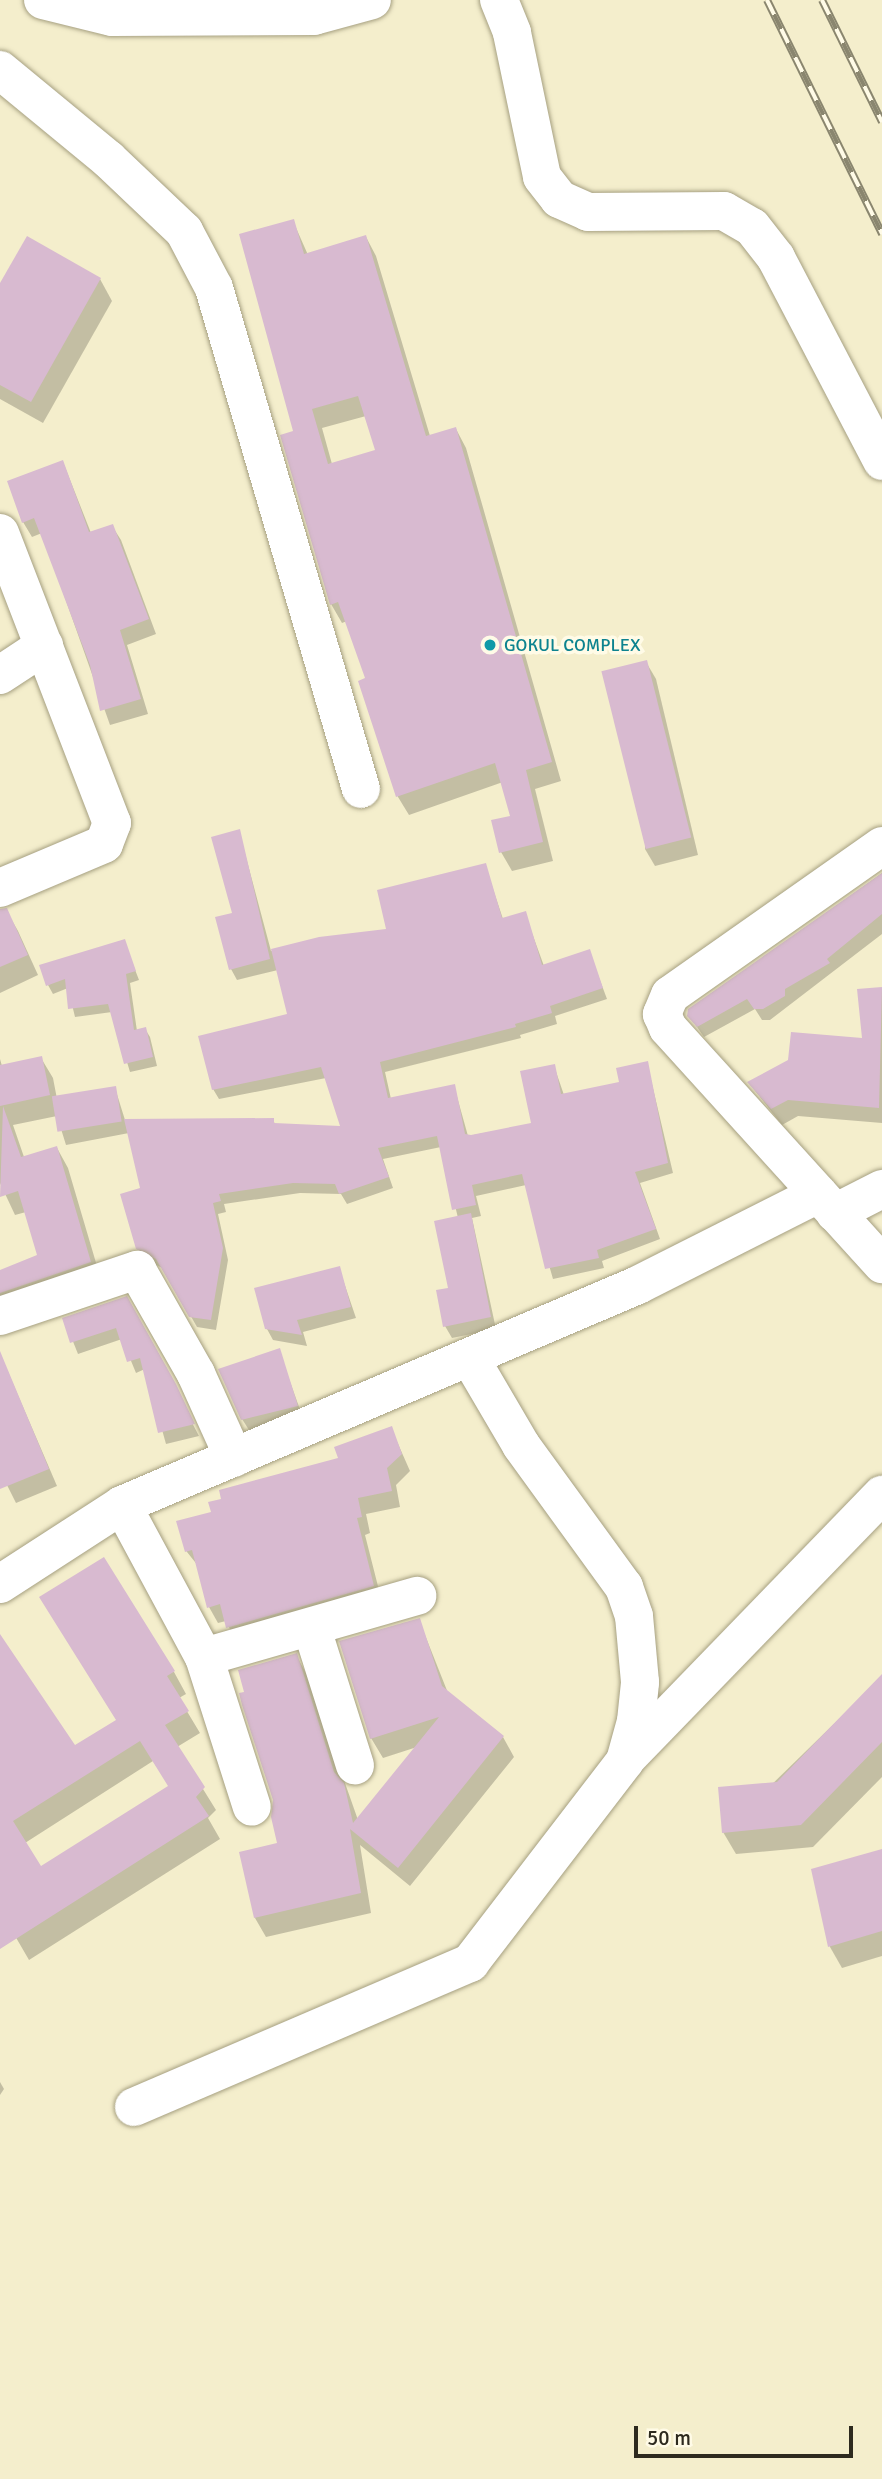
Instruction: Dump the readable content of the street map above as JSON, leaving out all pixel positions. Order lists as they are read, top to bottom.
{
  "places": ["GOKUL COMPLEX"],
  "scale_bar": "50 m"
}
